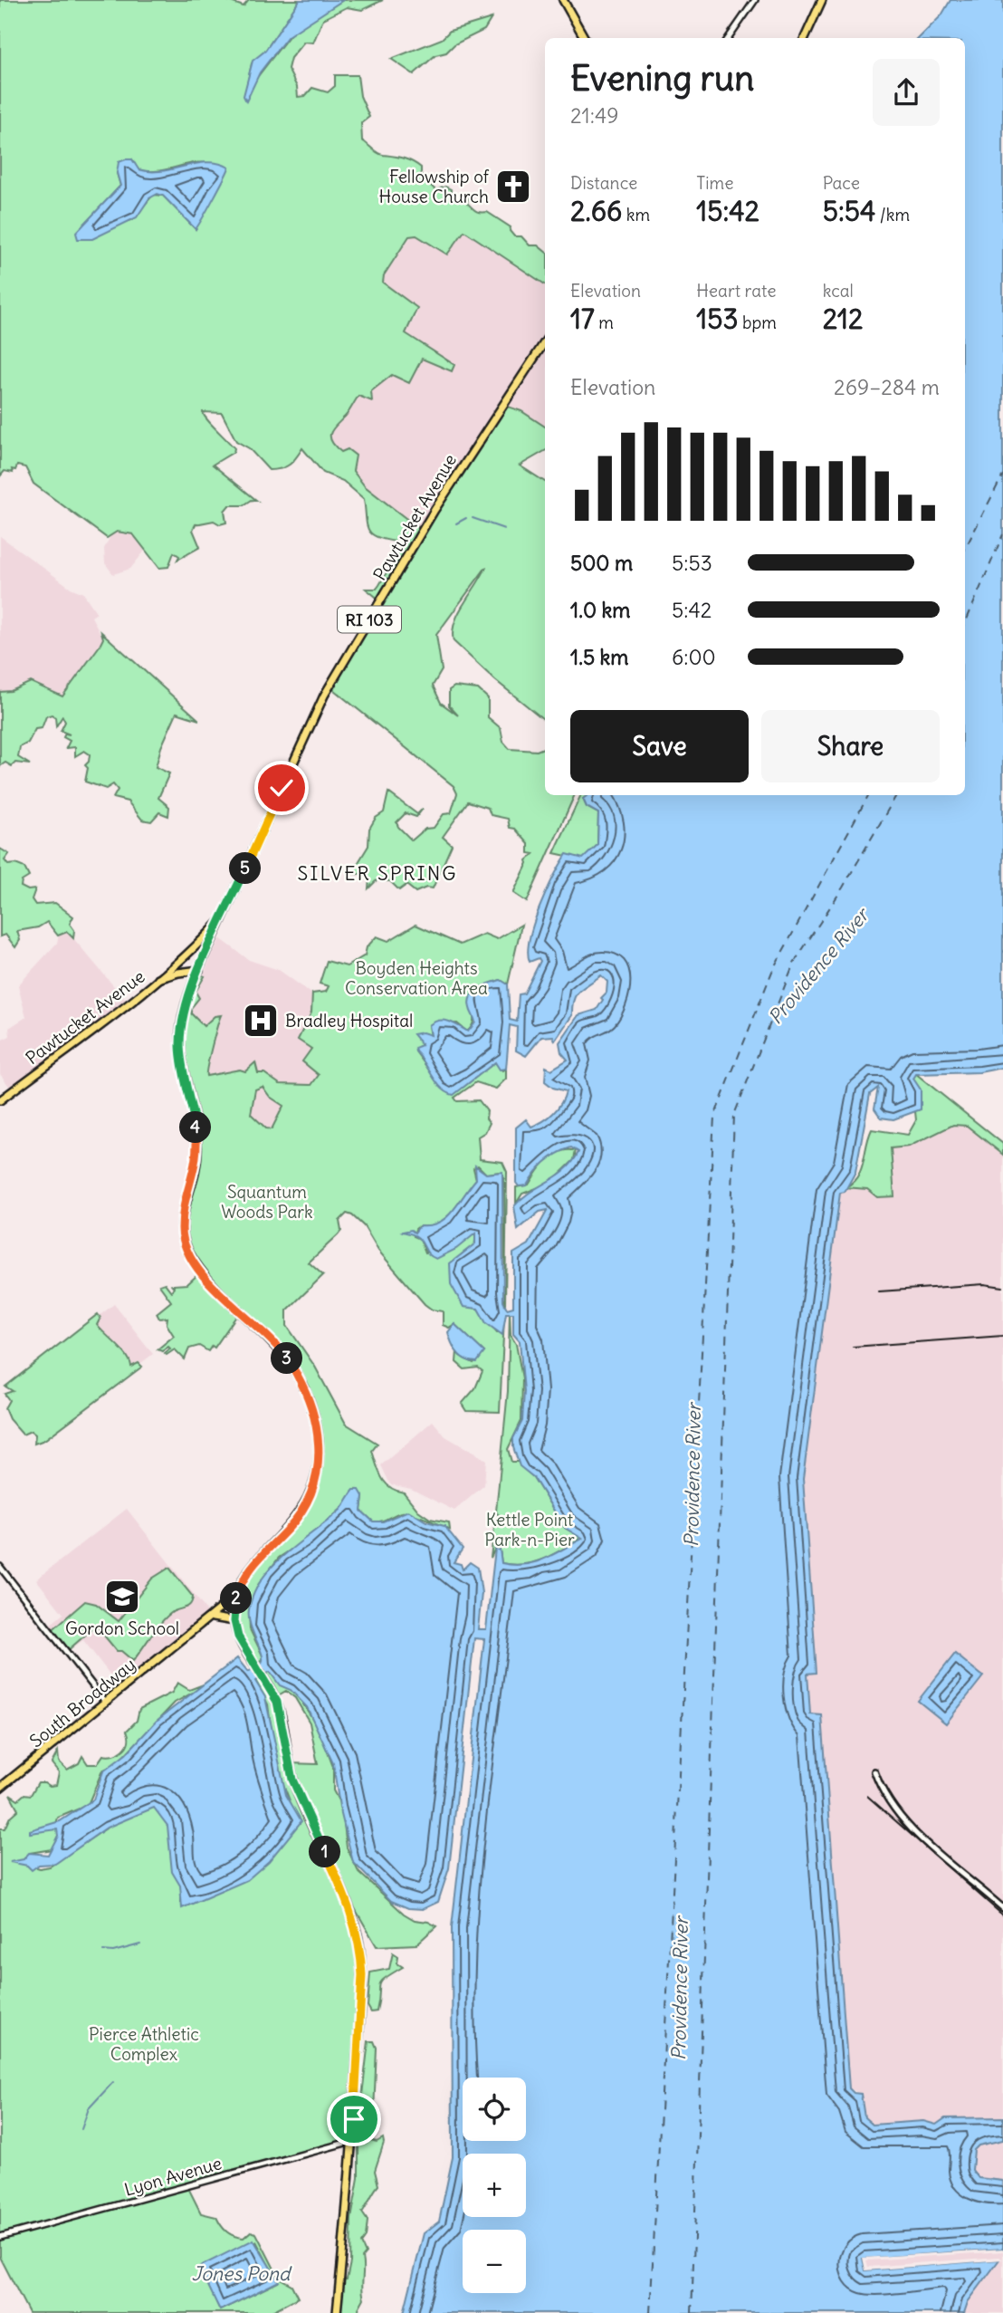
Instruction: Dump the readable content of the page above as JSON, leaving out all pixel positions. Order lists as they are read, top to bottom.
{
  "streets": {
    "main road": ["Pawtucket Avenue", "RI 103", "South Broadway"],
    "street": ["Lyon Avenue"]
  },
  "crossings": [
    ["Pawtucket Avenue", "RI 103"]
  ],
  "districts": ["SILVER SPRING"],
  "water": ["Providence River", "Jones Pond"],
  "parks": [
    "Boyden Heights Conservation Area",
    "Squantum Woods Park",
    "Kettle Point Park-n-Pier",
    "Pierce Athletic Complex"
  ],
  "places": {
    "church": ["Fellowship of House Church"],
    "hospital": ["Bradley Hospital"],
    "school or university": ["Gordon School"]
  },
  "page": {
    "heading": ["Evening run", "21:49"],
    "stats": [
      ["Distance", "2.66 km"],
      ["Time", "15:42"],
      ["Pace", "5:54 /km"],
      ["Elevation", "17 m"],
      ["Heart rate", "153 bpm"],
      ["kcal", "212"]
    ],
    "chart": ["Elevation", "269–284 m"],
    "list": [
      {
        "name": "500 m",
        "note": "5:53"
      },
      {
        "name": "1.0 km",
        "note": "5:42"
      },
      {
        "name": "1.5 km",
        "note": "6:00"
      }
    ],
    "buttons": ["Save", "Share"],
    "pins": [
      "5",
      "4",
      "3",
      "2",
      "1"
    ],
    "map_buttons": ["+", "−"]
  }
}
